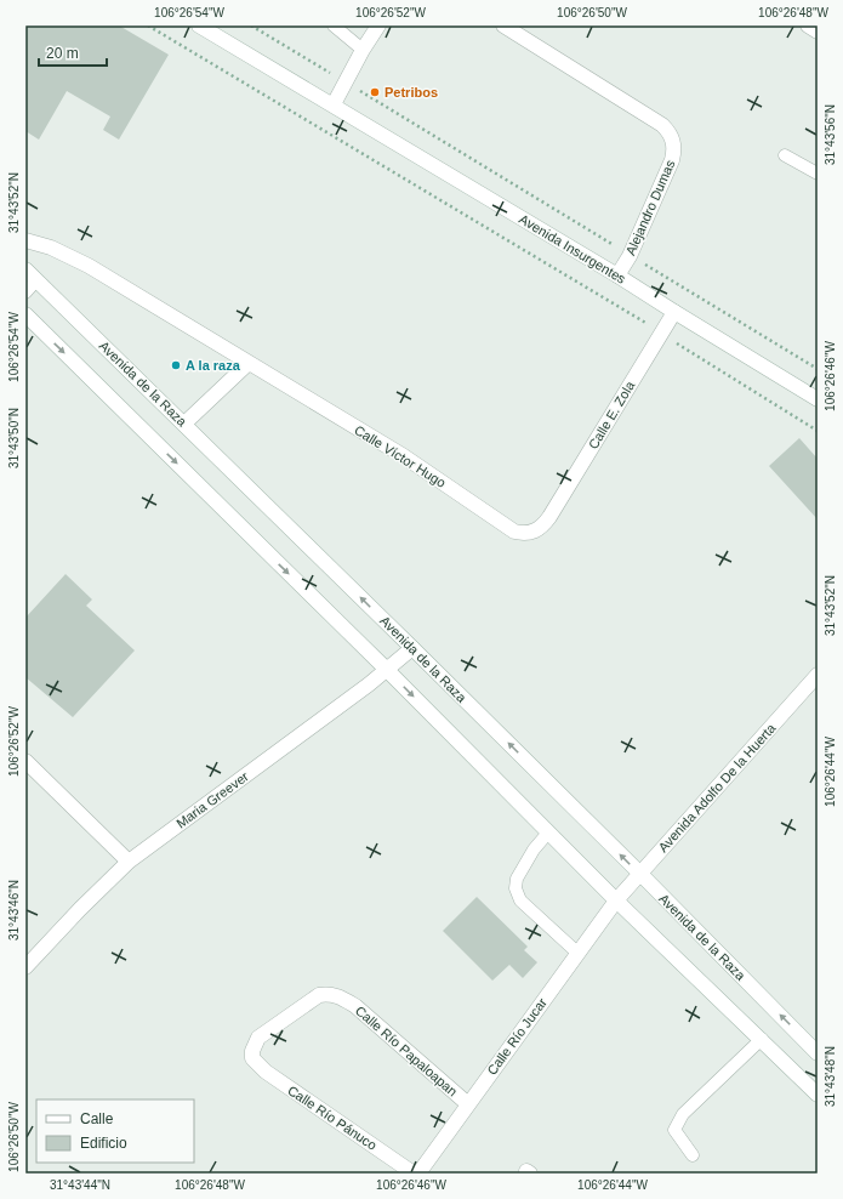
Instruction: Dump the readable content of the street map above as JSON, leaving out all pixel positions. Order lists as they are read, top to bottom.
{
  "streets": {
    "street": [
      "Alejandro Dumas",
      "Avenida Insurgentes",
      "Avenida de la Raza",
      "Calle E. Zola",
      "Calle Víctor Hugo",
      "Avenida Adolfo De la Huerta",
      "Maria Greever",
      "Calle Río Jucar",
      "Calle Río Papaloapan",
      "Calle Río Pánuco"
    ]
  },
  "crossings": [
    ["Alejandro Dumas", "Avenida Insurgentes"],
    ["Avenida Insurgentes", "Calle E. Zola"],
    ["Avenida de la Raza", "Avenida Adolfo De la Huerta"],
    ["Avenida de la Raza", "Maria Greever"],
    ["Calle E. Zola", "Calle Víctor Hugo"],
    ["Avenida Adolfo De la Huerta", "Calle Río Jucar"],
    ["Calle Río Jucar", "Calle Río Papaloapan"],
    ["Calle Río Papaloapan", "Calle Río Pánuco"]
  ],
  "places": ["Petribos", "A la raza"],
  "legend": ["Calle", "Edificio"],
  "scale_bar": "20 m",
  "coordinates": [
    "106°26'54\"W",
    "106°26'52\"W",
    "106°26'50\"W",
    "106°26'48\"W",
    "31°43'56\"N",
    "31°43'52\"N",
    "106°26'46\"W",
    "31°43'50\"N",
    "106°26'44\"W",
    "31°43'46\"N",
    "31°43'48\"N",
    "31°43'44\"N"
  ]
}
